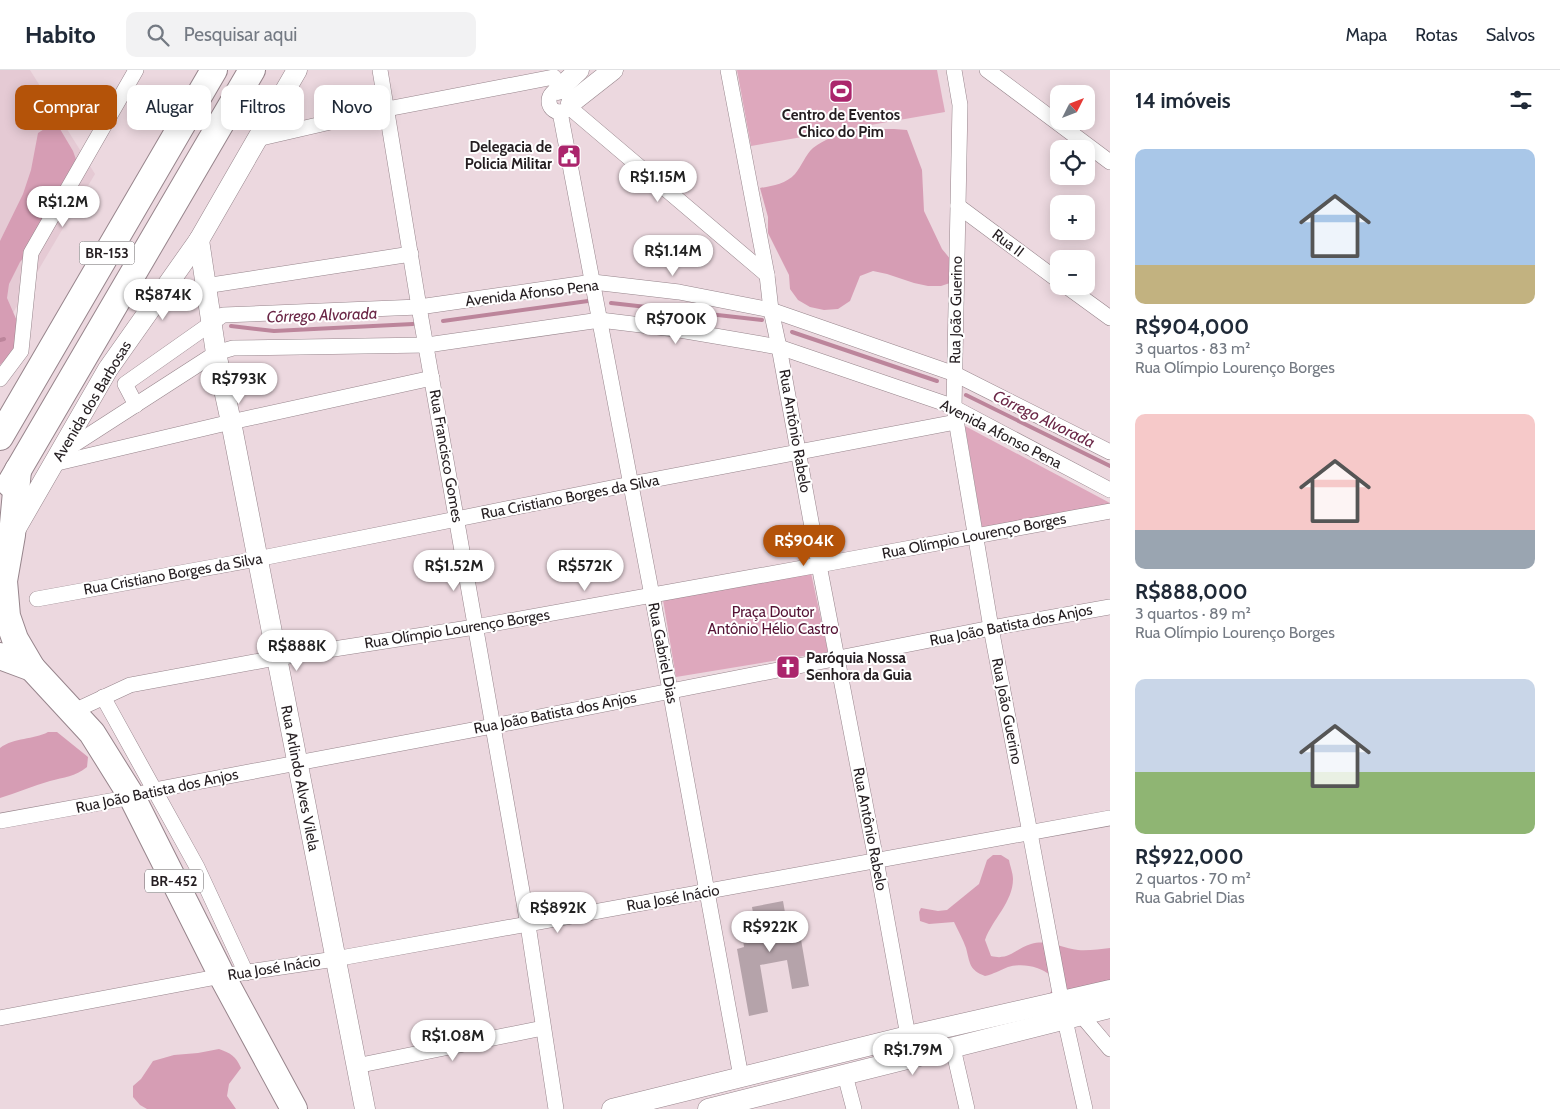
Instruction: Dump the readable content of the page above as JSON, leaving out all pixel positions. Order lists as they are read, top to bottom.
{
  "streets": {
    "highway": ["BR-153", "BR-452"],
    "street": [
      "Rua II",
      "Avenida Afonso Pena",
      "Rua João Guerino",
      "Avenida dos Barbosas",
      "Rua Antônio Rabelo",
      "Rua Francisco Gomes",
      "Rua Cristiano Borges da Silva",
      "Rua Olímpio Lourenço Borges",
      "Rua João Batista dos Anjos",
      "Rua Gabriel Dias",
      "Rua Arlindo Alves Vilela",
      "Rua José Inácio"
    ]
  },
  "crossings": [
    ["Rua II", "Rua João Guerino"],
    ["BR-153", "BR-452"],
    ["Avenida Afonso Pena", "Rua João Guerino"],
    ["Avenida Afonso Pena", "Avenida dos Barbosas"],
    ["Avenida Afonso Pena", "Rua Antônio Rabelo"],
    ["Avenida Afonso Pena", "Rua Francisco Gomes"],
    ["Avenida Afonso Pena", "Rua Cristiano Borges da Silva"],
    ["Avenida Afonso Pena", "Rua Gabriel Dias"],
    ["Avenida Afonso Pena", "Rua Arlindo Alves Vilela"],
    ["Rua João Guerino", "Rua Cristiano Borges da Silva"],
    ["Rua João Guerino", "Rua Olímpio Lourenço Borges"],
    ["Rua João Guerino", "Rua João Batista dos Anjos"],
    ["Rua João Guerino", "Rua José Inácio"],
    ["Avenida dos Barbosas", "Rua Arlindo Alves Vilela"],
    ["Avenida dos Barbosas", "BR-452"],
    ["Rua Antônio Rabelo", "Rua Cristiano Borges da Silva"],
    ["Rua Antônio Rabelo", "Rua Olímpio Lourenço Borges"],
    ["Rua Antônio Rabelo", "Rua João Batista dos Anjos"],
    ["Rua Antônio Rabelo", "Rua José Inácio"],
    ["Rua Francisco Gomes", "Rua Cristiano Borges da Silva"],
    ["Rua Francisco Gomes", "Rua Olímpio Lourenço Borges"],
    ["Rua Francisco Gomes", "Rua João Batista dos Anjos"],
    ["Rua Francisco Gomes", "Rua José Inácio"],
    ["Rua Cristiano Borges da Silva", "Rua Gabriel Dias"],
    ["Rua Cristiano Borges da Silva", "Rua Arlindo Alves Vilela"],
    ["Rua Olímpio Lourenço Borges", "Rua Gabriel Dias"],
    ["Rua Olímpio Lourenço Borges", "Rua Arlindo Alves Vilela"],
    ["Rua Olímpio Lourenço Borges", "BR-452"],
    ["Rua João Batista dos Anjos", "Rua Gabriel Dias"],
    ["Rua João Batista dos Anjos", "Rua Arlindo Alves Vilela"],
    ["Rua João Batista dos Anjos", "BR-452"],
    ["Rua Gabriel Dias", "Rua José Inácio"],
    ["Rua Arlindo Alves Vilela", "Rua José Inácio"],
    ["BR-452", "Rua José Inácio"]
  ],
  "water": ["Córrego Alvorada"],
  "parks": ["Praça Doutor Antônio Hélio Castro"],
  "places": {
    "sports": ["Centro de Eventos Chico do Pim"],
    "public building": ["Delegacia de Policia Militar"],
    "church": ["Paróquia Nossa Senhora da Guia"]
  },
  "north": "top right",
  "page": {
    "header": "Habito",
    "search": "Pesquisar aqui",
    "nav": ["Mapa", "Rotas", "Salvos"],
    "heading": "14 imóveis",
    "map_buttons": ["+", "−"],
    "chip": [
      "Comprar",
      "Alugar",
      "Filtros",
      "Novo"
    ],
    "list": [
      {
        "name": "R$904,000",
        "note": "3 quartos · 83 m² · Rua Olímpio Lourenço Borges"
      },
      {
        "name": "R$888,000",
        "note": "3 quartos · 89 m² · Rua Olímpio Lourenço Borges"
      },
      {
        "name": "R$922,000",
        "note": "2 quartos · 70 m² · Rua Gabriel Dias"
      }
    ],
    "price": [
      "R$1.15M",
      "R$1.2M",
      "R$1.14M",
      "R$874K",
      "R$700K",
      "R$793K",
      "R$904K",
      "R$1.52M",
      "R$572K",
      "R$888K",
      "R$892K",
      "R$922K",
      "R$1.08M",
      "R$1.79M"
    ]
  }
}
